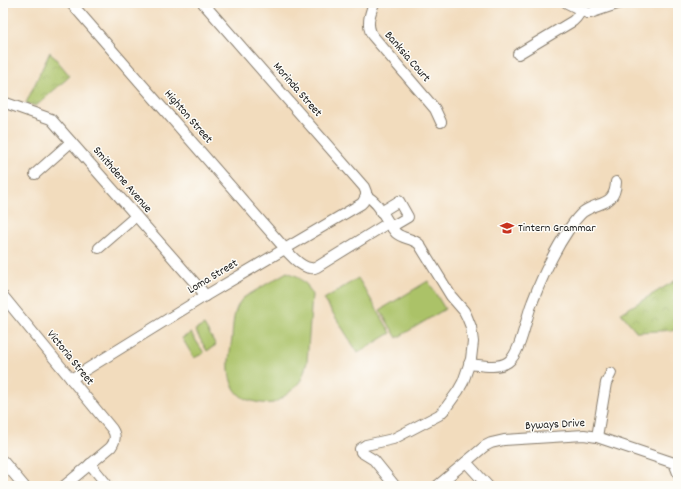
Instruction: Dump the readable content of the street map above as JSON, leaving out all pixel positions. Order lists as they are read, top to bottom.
{
  "streets": {
    "street": [
      "Banksia Court",
      "Morinda Street",
      "Highton Street",
      "Smithdene Avenue",
      "Loma Street",
      "Victoria Street",
      "Byways Drive"
    ]
  },
  "crossings": [
    ["Morinda Street", "Highton Street"],
    ["Morinda Street", "Loma Street"],
    ["Highton Street", "Loma Street"],
    ["Smithdene Avenue", "Loma Street"],
    ["Loma Street", "Victoria Street"]
  ],
  "places": {
    "school or university": ["Tintern Grammar"]
  }
}
